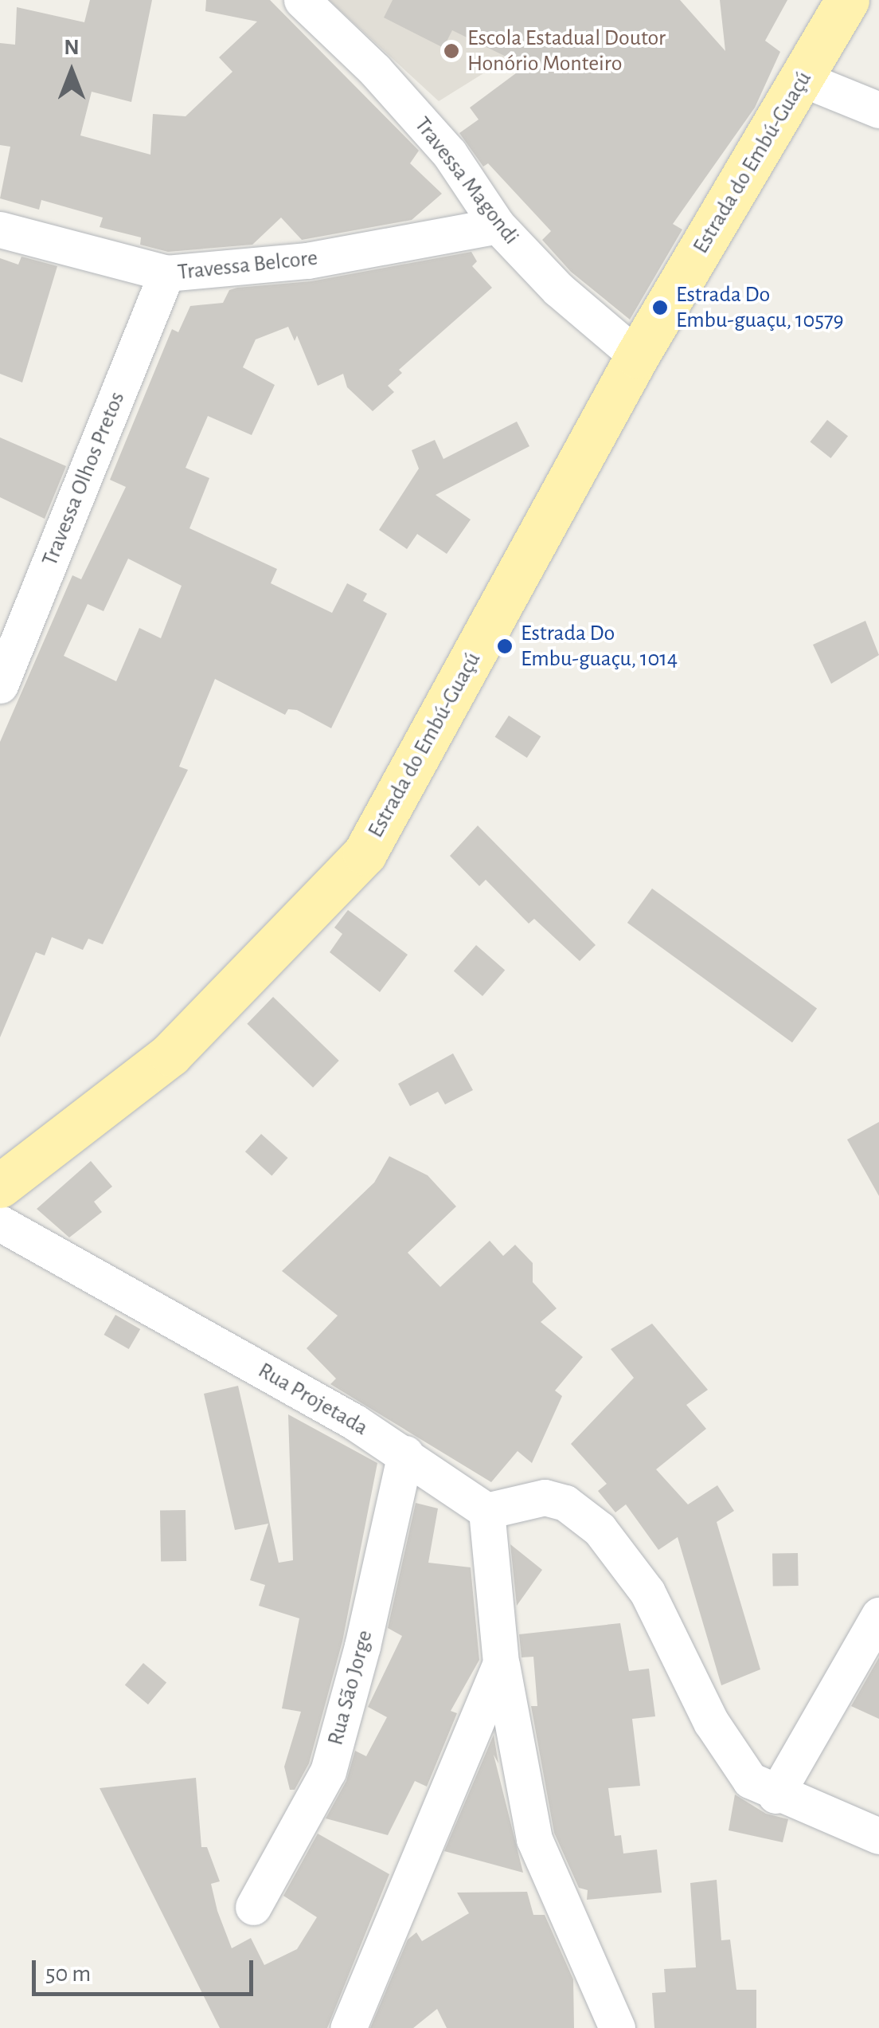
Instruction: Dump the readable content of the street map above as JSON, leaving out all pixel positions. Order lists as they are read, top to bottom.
{
  "streets": {
    "main road": ["Estrada do Embú-Guaçú"],
    "street": [
      "Travessa Magondi",
      "Travessa Belcore",
      "Travessa Olhos Pretos",
      "Rua Projetada",
      "Rua São Jorge"
    ]
  },
  "crossings": [
    ["Estrada do Embú-Guaçú", "Travessa Magondi"],
    ["Travessa Magondi", "Travessa Belcore"],
    ["Travessa Belcore", "Travessa Olhos Pretos"],
    ["Rua Projetada", "Rua São Jorge"]
  ],
  "places": ["Escola Estadual Doutor Honório Monteiro", "Estrada Do Embu-guaçu, 10579", "Estrada Do Embu-guaçu, 1014"],
  "scale_bar": "50 m",
  "north": "top"
}
